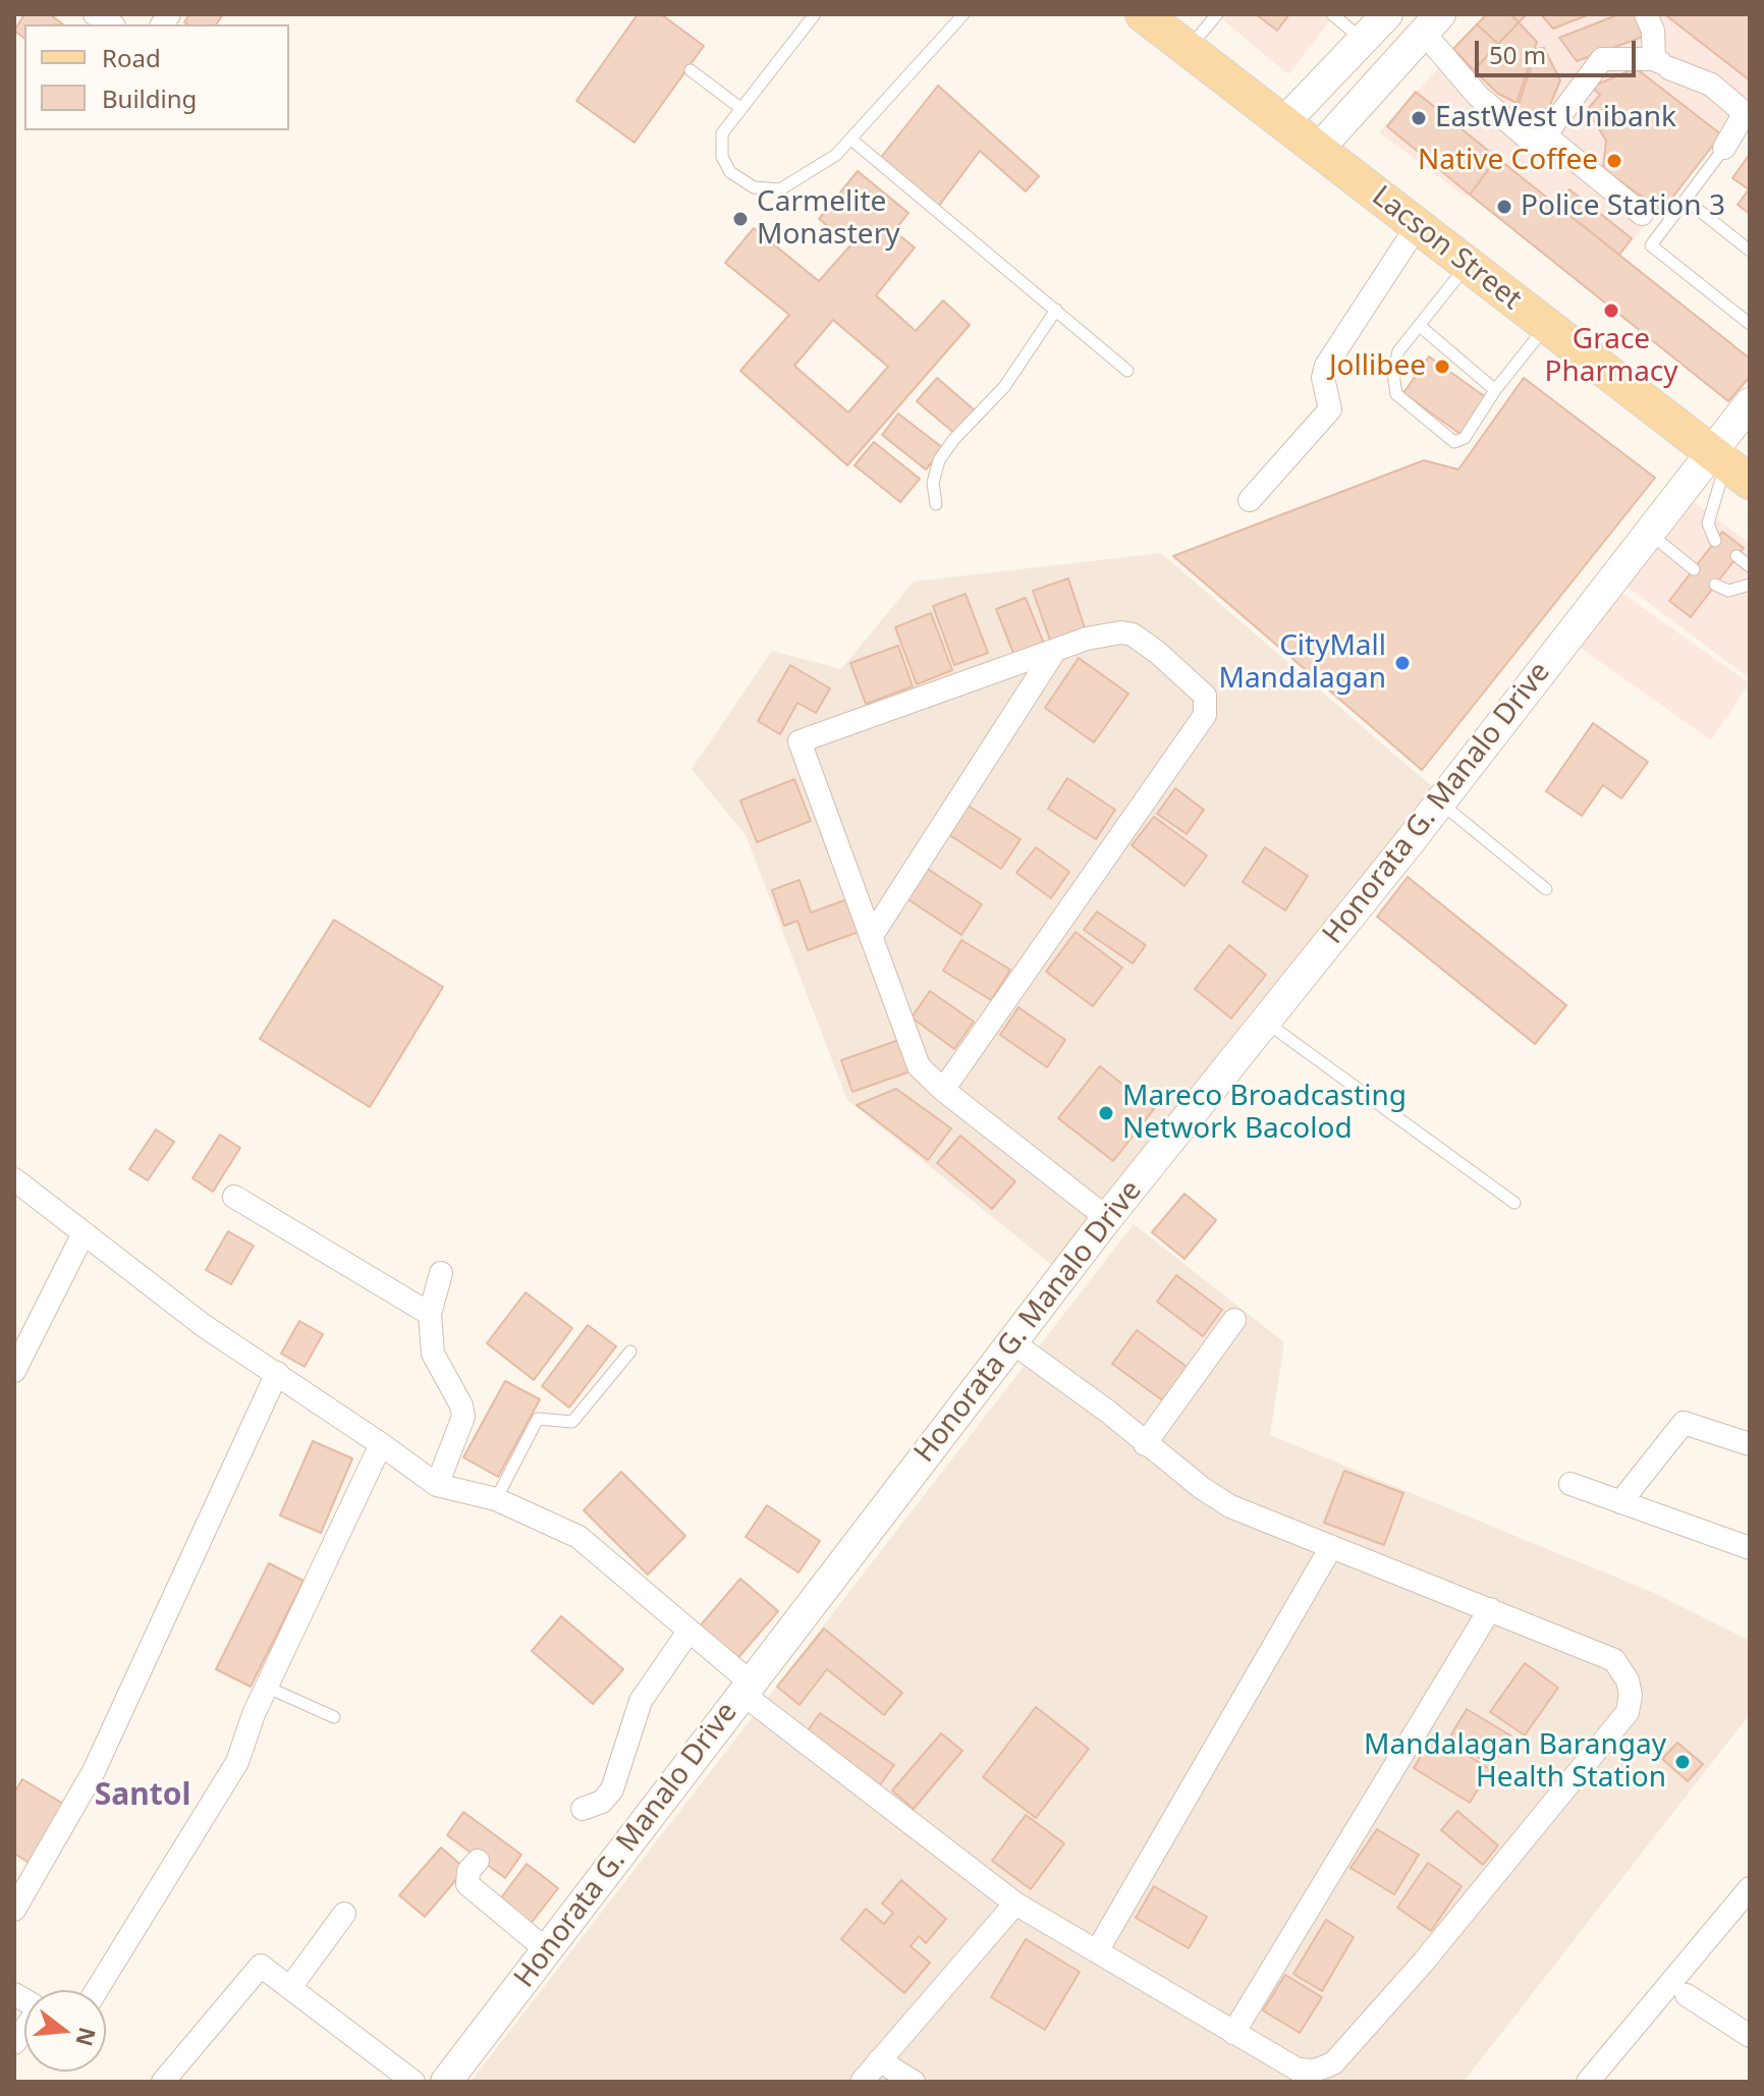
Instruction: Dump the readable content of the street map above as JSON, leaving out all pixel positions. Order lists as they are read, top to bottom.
{
  "streets": {
    "main road": ["Lacson Street"],
    "street": ["Honorata G. Manalo Drive"]
  },
  "crossings": [
    ["Lacson Street", "Honorata G. Manalo Drive"]
  ],
  "districts": ["Santol"],
  "places": [
    "EastWest Unibank",
    "Native Coffee",
    "Police Station 3",
    "Carmelite Monastery",
    "Grace Pharmacy",
    "Jollibee",
    "CityMall Mandalagan",
    "Mareco Broadcasting Network Bacolod",
    "Mandalagan Barangay Health Station"
  ],
  "legend": ["Road", "Building"],
  "scale_bar": "50 m",
  "north": "right"
}
